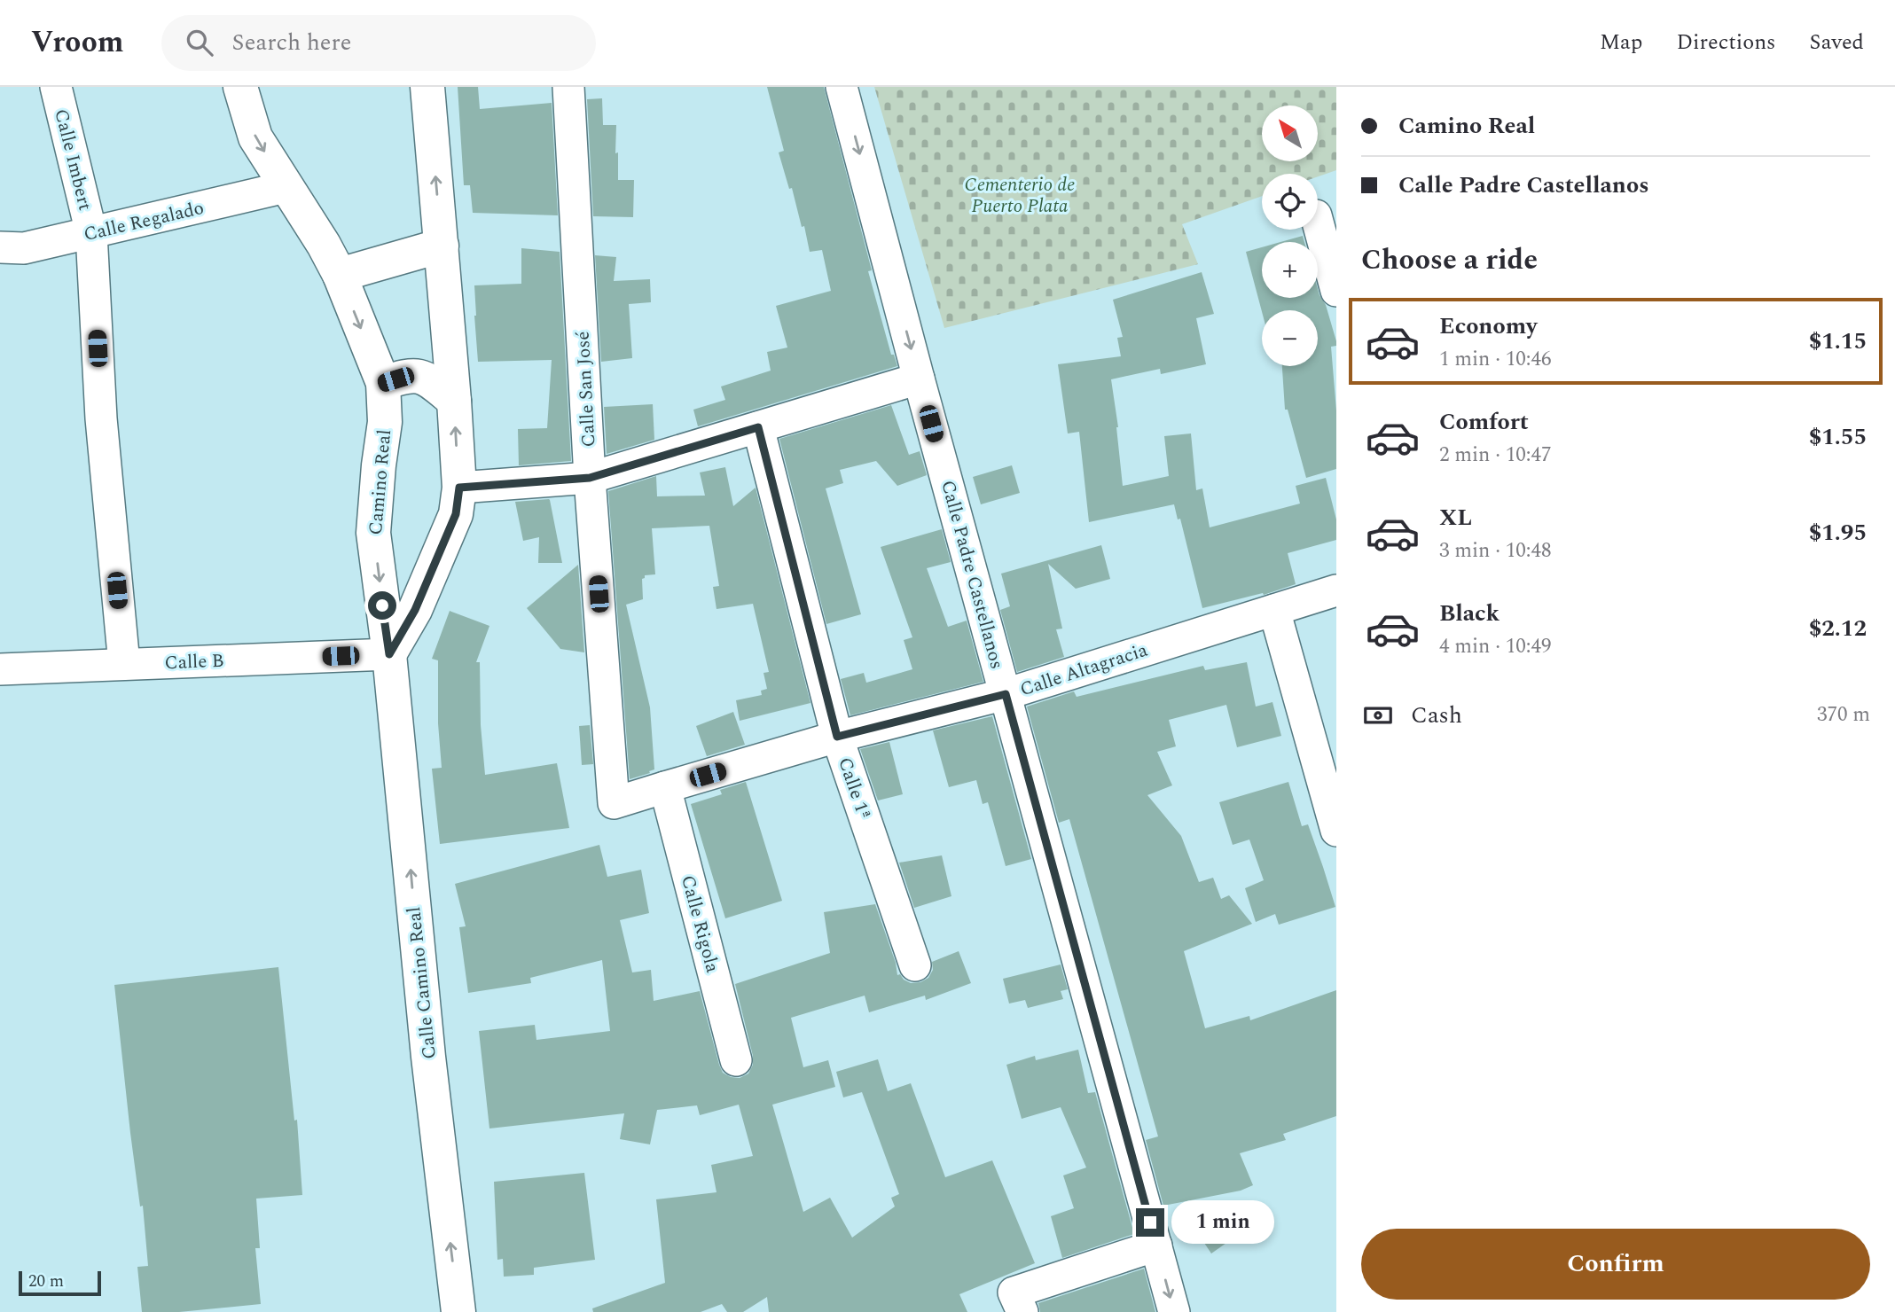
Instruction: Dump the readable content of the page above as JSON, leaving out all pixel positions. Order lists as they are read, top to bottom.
{
  "streets": {
    "street": [
      "Calle Imbert",
      "Calle Regalado",
      "Calle San José",
      "Camino Real",
      "Calle Padre Castellanos",
      "Calle B",
      "Calle Altagracia",
      "Calle 1ª",
      "Calle Rigola",
      "Calle Camino Real"
    ]
  },
  "crossings": [
    ["Calle Imbert", "Calle Regalado"],
    ["Calle Imbert", "Calle B"],
    ["Calle Regalado", "Camino Real"],
    ["Calle San José", "Calle Altagracia"],
    ["Camino Real", "Calle B"],
    ["Camino Real", "Calle Camino Real"],
    ["Calle Padre Castellanos", "Calle Altagracia"],
    ["Calle B", "Calle Camino Real"],
    ["Calle Altagracia", "Calle 1ª"],
    ["Calle Altagracia", "Calle Rigola"]
  ],
  "one_way": ["Calle Camino Real"],
  "parks": ["Cementerio de Puerto Plata"],
  "scale_bar": "20 m",
  "north": "top left",
  "page": {
    "header": "Vroom",
    "search": "Search here",
    "nav": ["Map", "Directions", "Saved"],
    "banner": ["Camino Real", "Calle Padre Castellanos"],
    "map_buttons": ["+", "−"],
    "heading": "Choose a ride",
    "list": [
      {
        "name": "Economy",
        "note": "1 min · 10:46",
        "value": "$1.15"
      },
      {
        "name": "Comfort",
        "note": "2 min · 10:47",
        "value": "$1.55"
      },
      {
        "name": "XL",
        "note": "3 min · 10:48",
        "value": "$1.95"
      },
      {
        "name": "Black",
        "note": "4 min · 10:49",
        "value": "$2.12"
      }
    ],
    "pay": ["Cash", "370 m"],
    "bubble": "1 min",
    "buttons": "Confirm",
    "scale": "20 m"
  }
}
